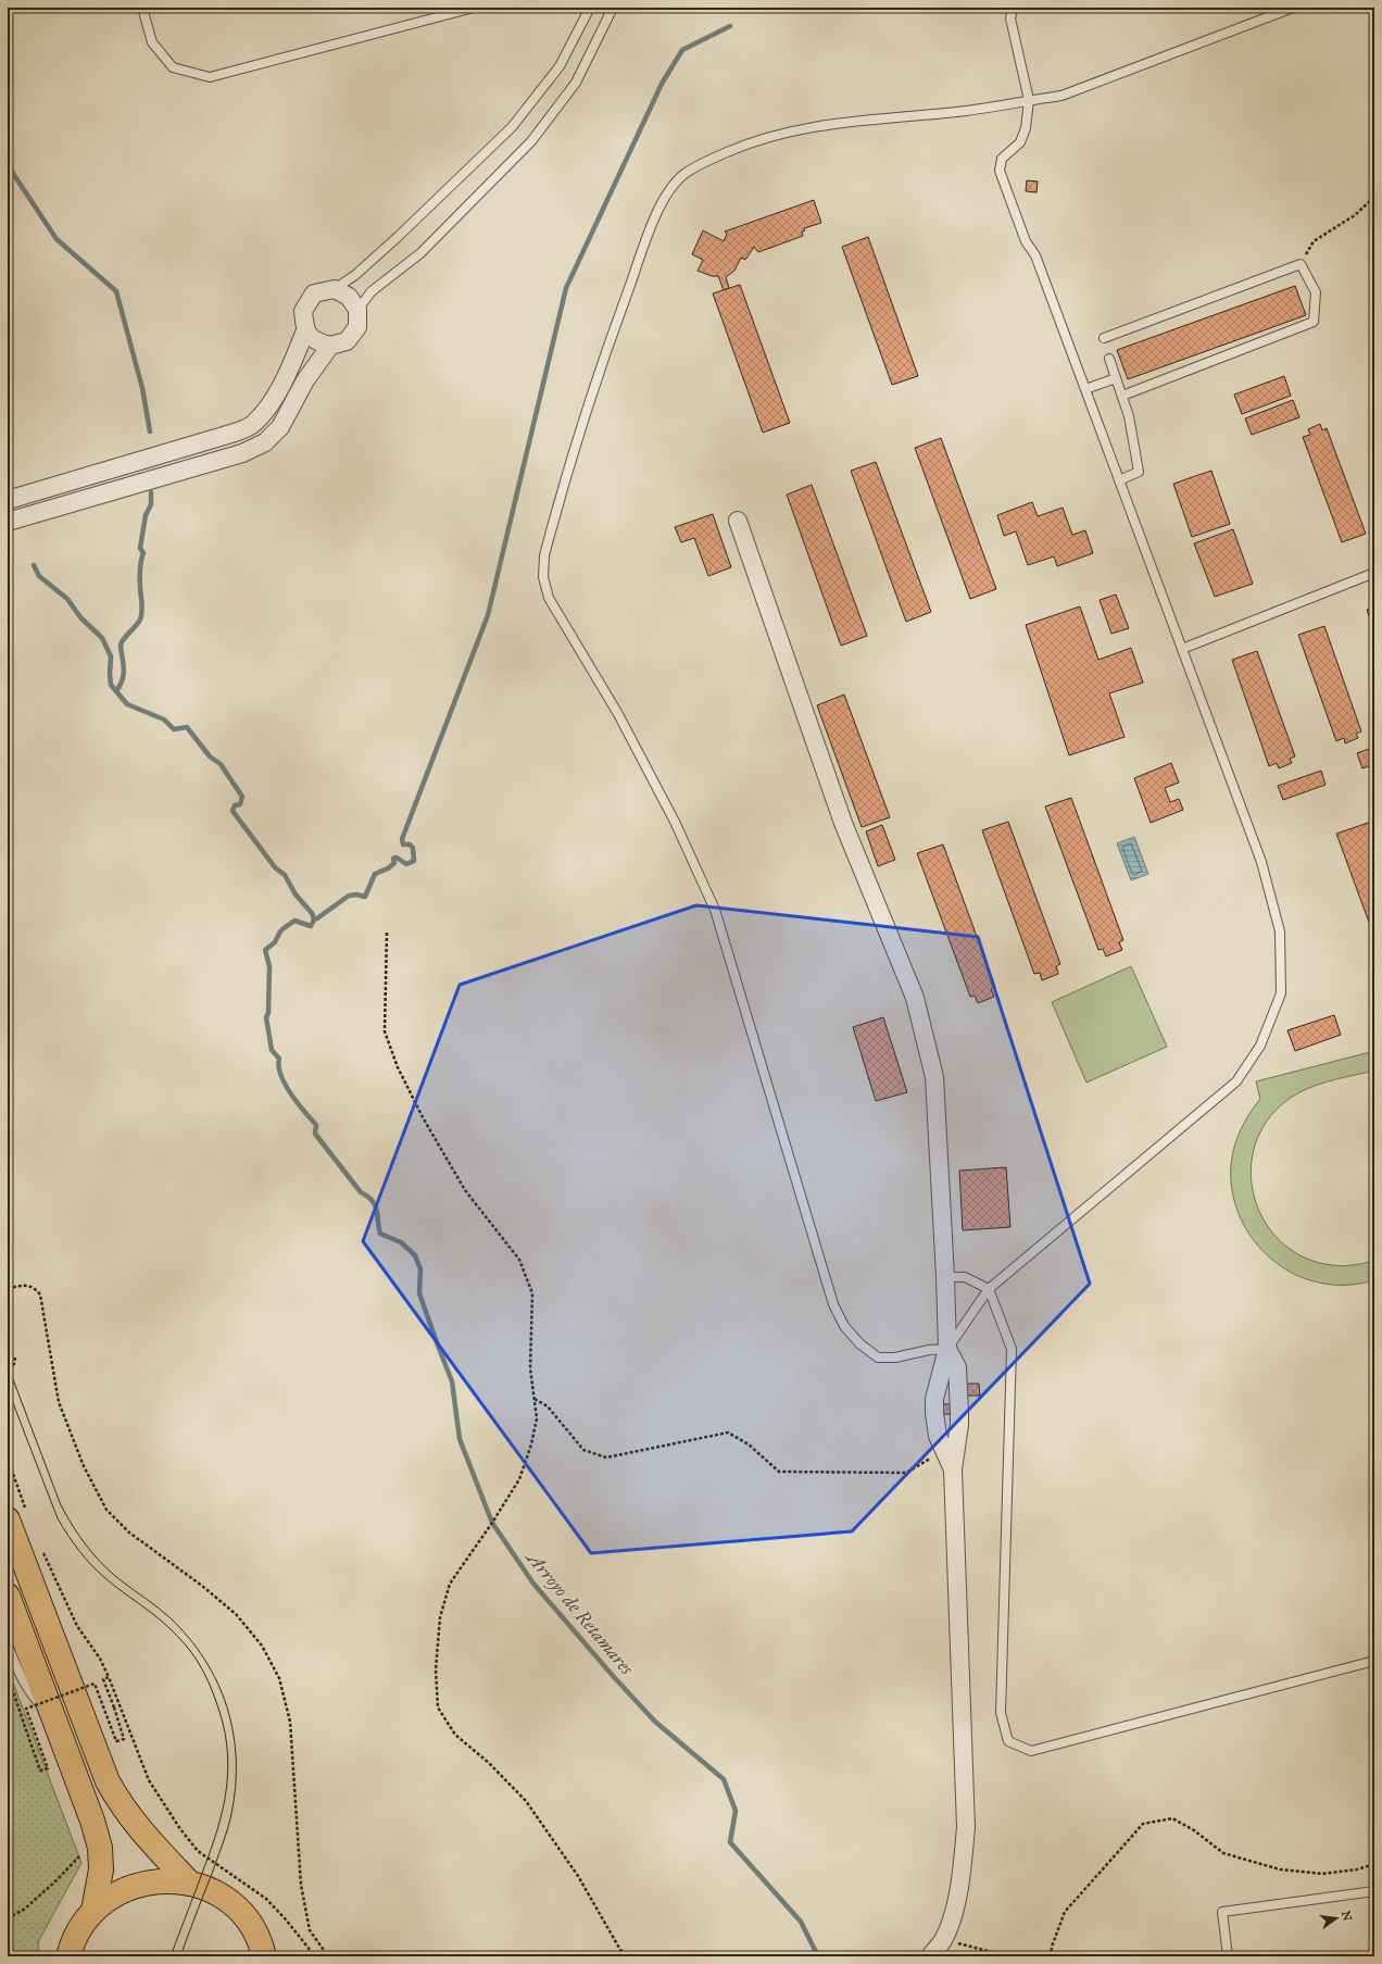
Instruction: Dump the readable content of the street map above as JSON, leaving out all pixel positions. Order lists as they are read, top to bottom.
{
  "water": ["Arroyo de Retamares"],
  "north": "right"
}
